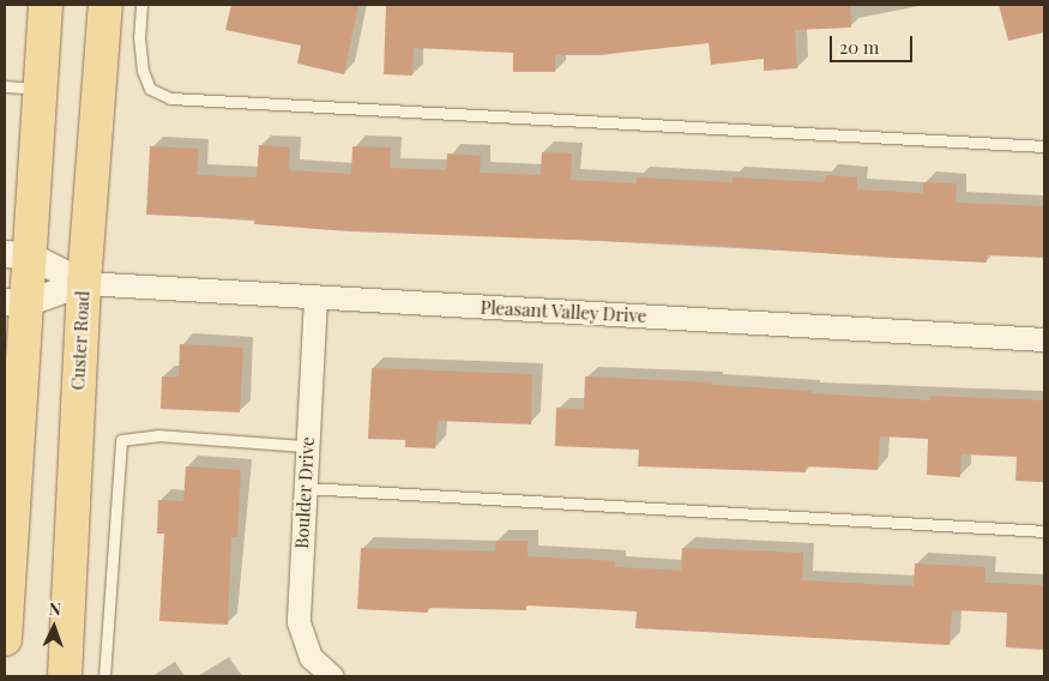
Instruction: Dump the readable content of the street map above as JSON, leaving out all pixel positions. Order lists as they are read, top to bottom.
{
  "streets": {
    "main road": ["Custer Road"],
    "street": ["Pleasant Valley Drive", "Boulder Drive"]
  },
  "crossings": [
    ["Pleasant Valley Drive", "Custer Road"],
    ["Pleasant Valley Drive", "Boulder Drive"]
  ],
  "scale_bar": "20 m",
  "north": "top"
}
